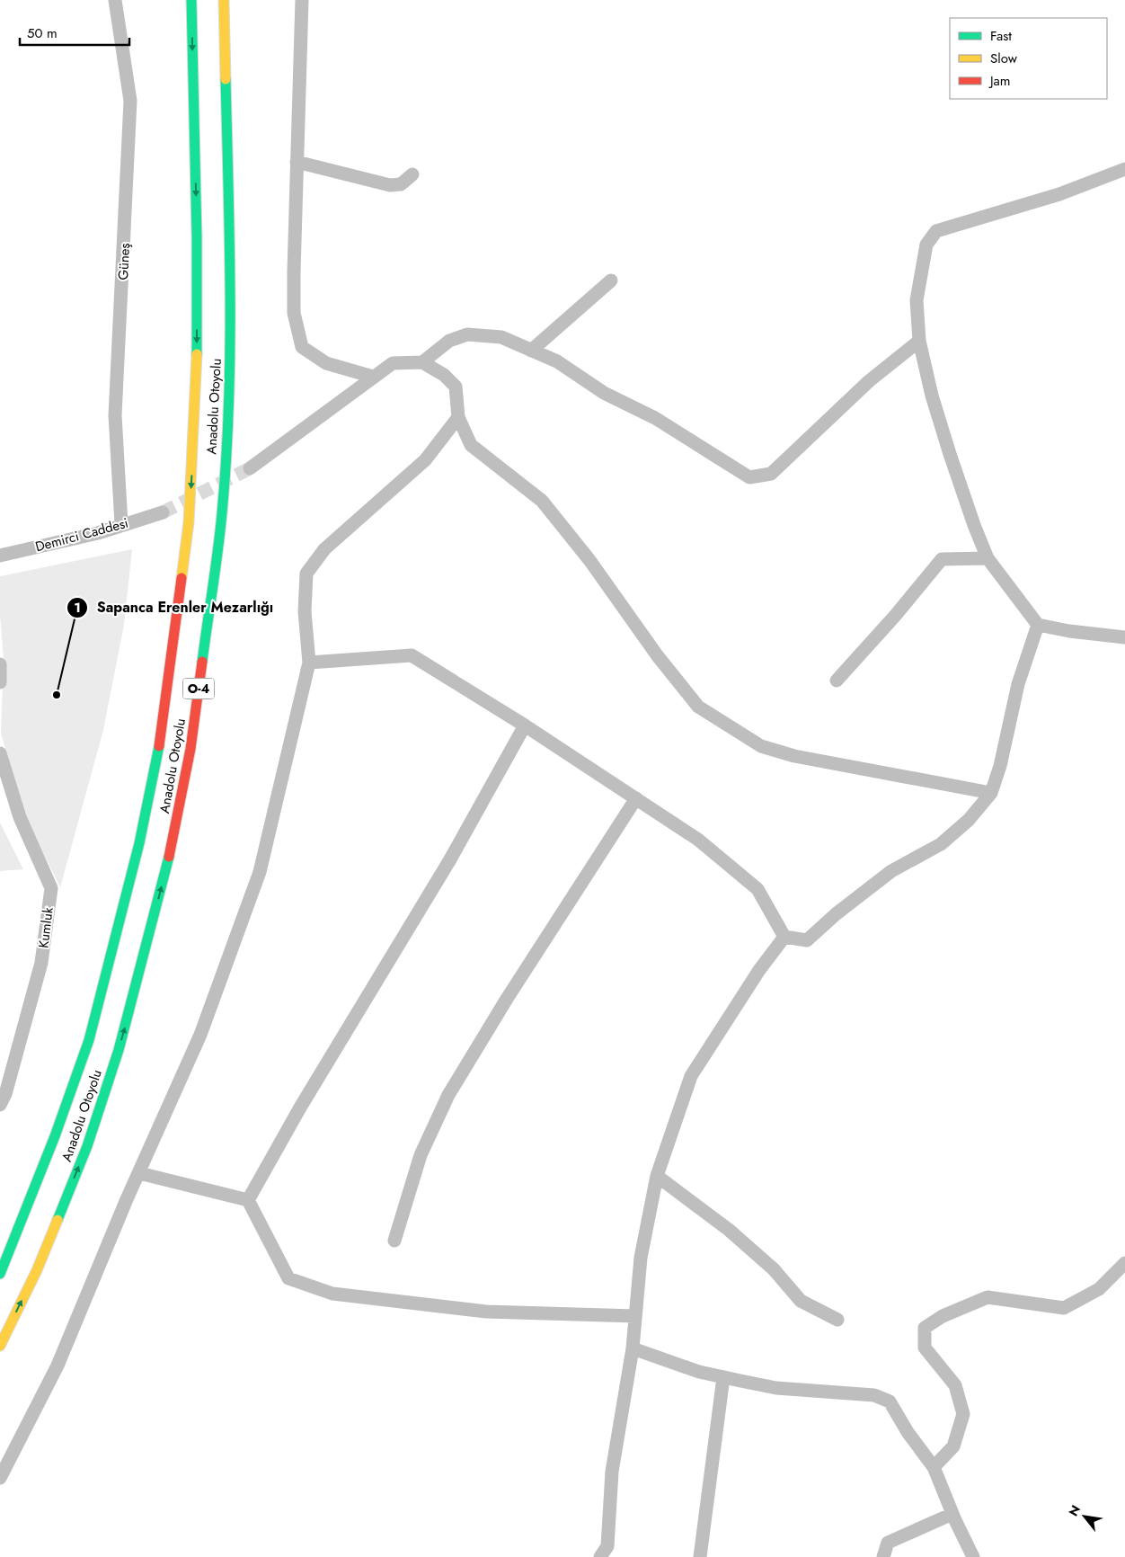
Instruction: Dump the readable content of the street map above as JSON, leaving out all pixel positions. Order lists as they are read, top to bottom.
{
  "streets": {
    "highway": ["Anadolu Otoyolu", "O-4"],
    "street": ["Güneş", "Demirci Caddesi", "Kumluk"]
  },
  "crossings": [
    ["Güneş", "Demirci Caddesi"]
  ],
  "places": ["Sapanca Erenler Mezarlığı"],
  "legend": ["Fast", "Slow", "Jam"],
  "scale_bar": "50 m",
  "north": "top left"
}
